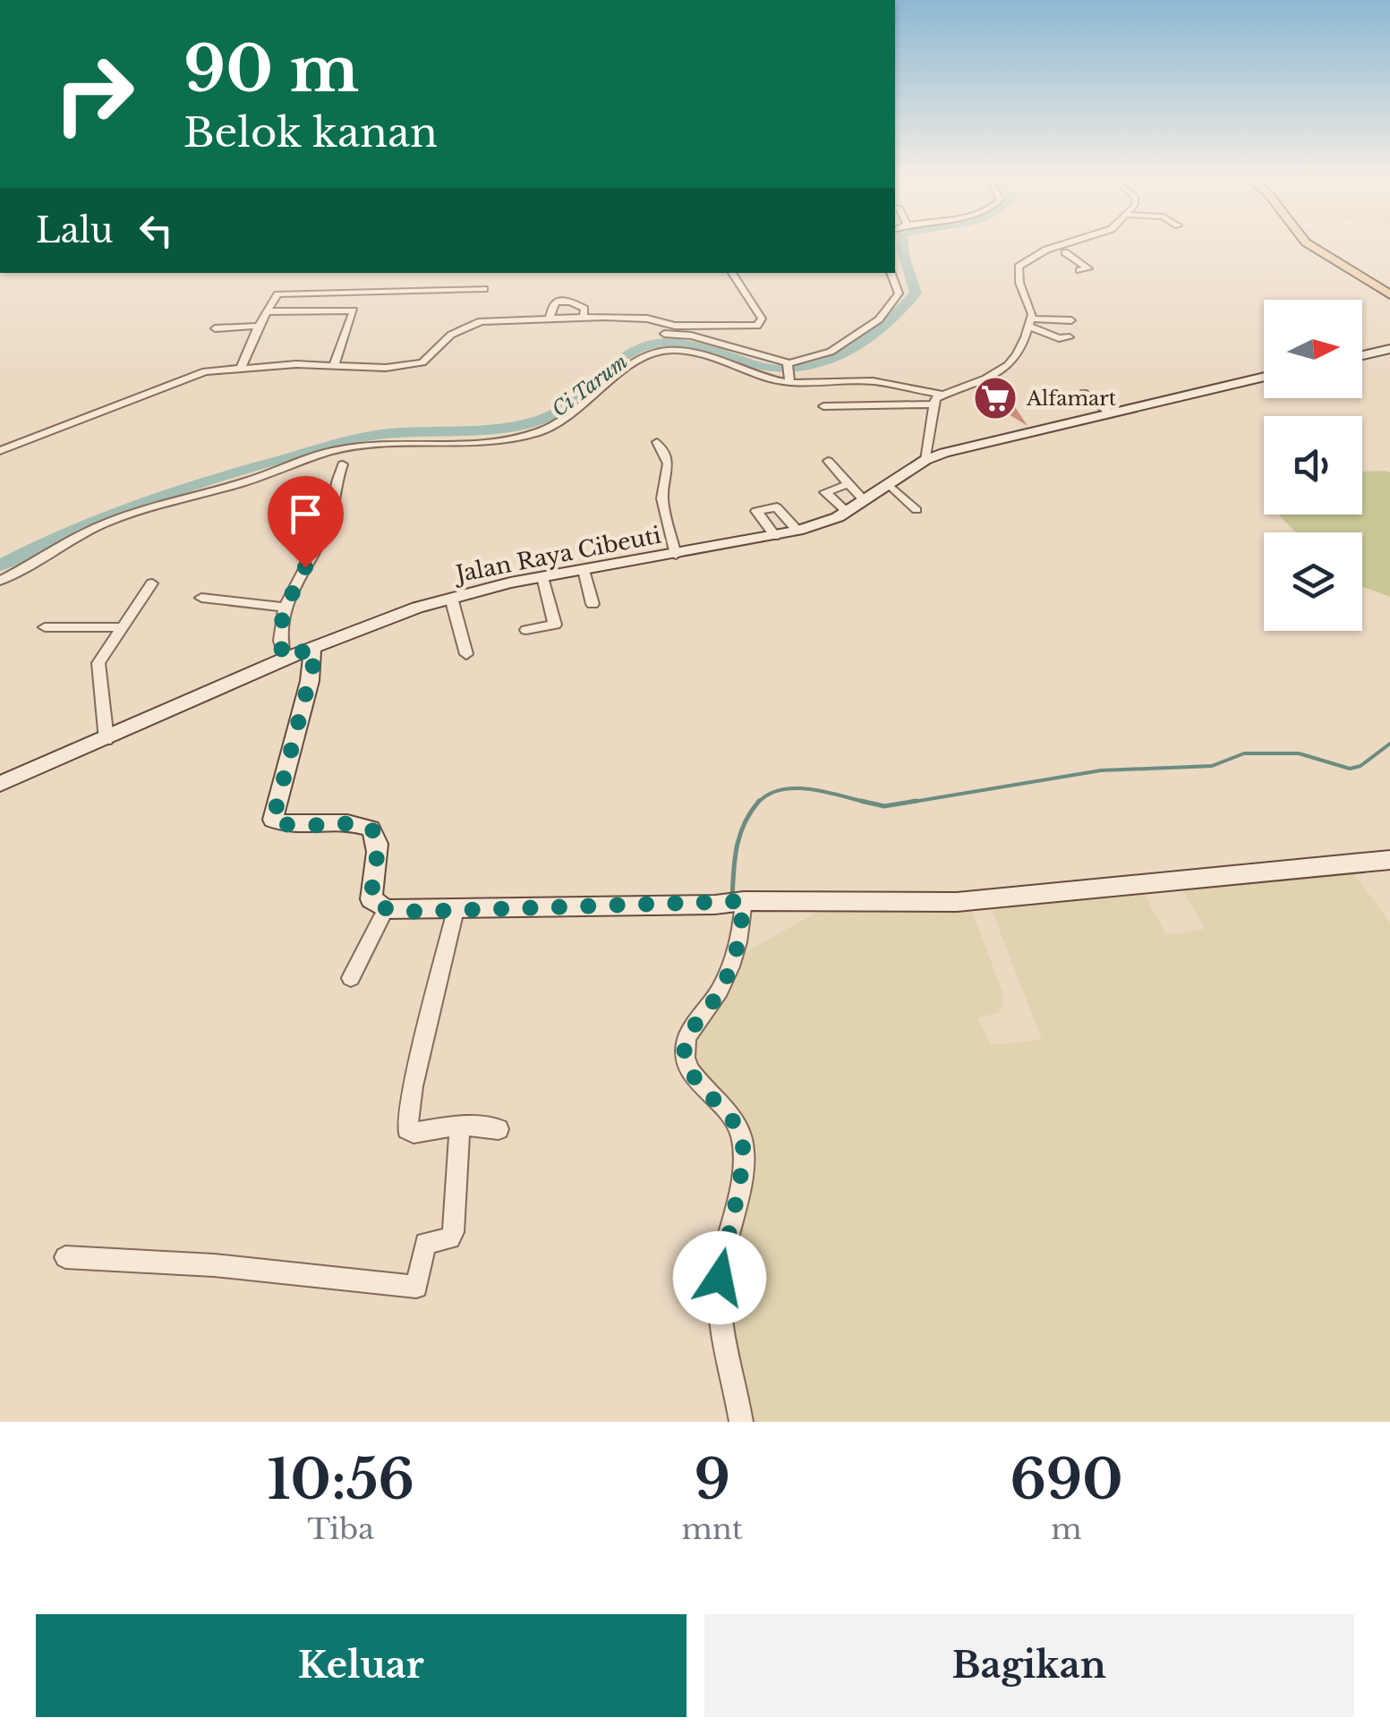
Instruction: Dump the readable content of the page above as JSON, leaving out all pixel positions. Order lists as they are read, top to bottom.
{
  "streets": {
    "main road": ["Jalan Raya Cibeuti"]
  },
  "water": ["Ci Tarum"],
  "places": {
    "supermarket": ["Alfamart"]
  },
  "north": "right",
  "page": {
    "turn": ["90 m", "Belok kanan"],
    "then": "Lalu",
    "eta": [
      "10:56",
      "Tiba",
      "9",
      "mnt",
      "690",
      "m"
    ],
    "buttons": ["Keluar", "Bagikan"]
  }
}
